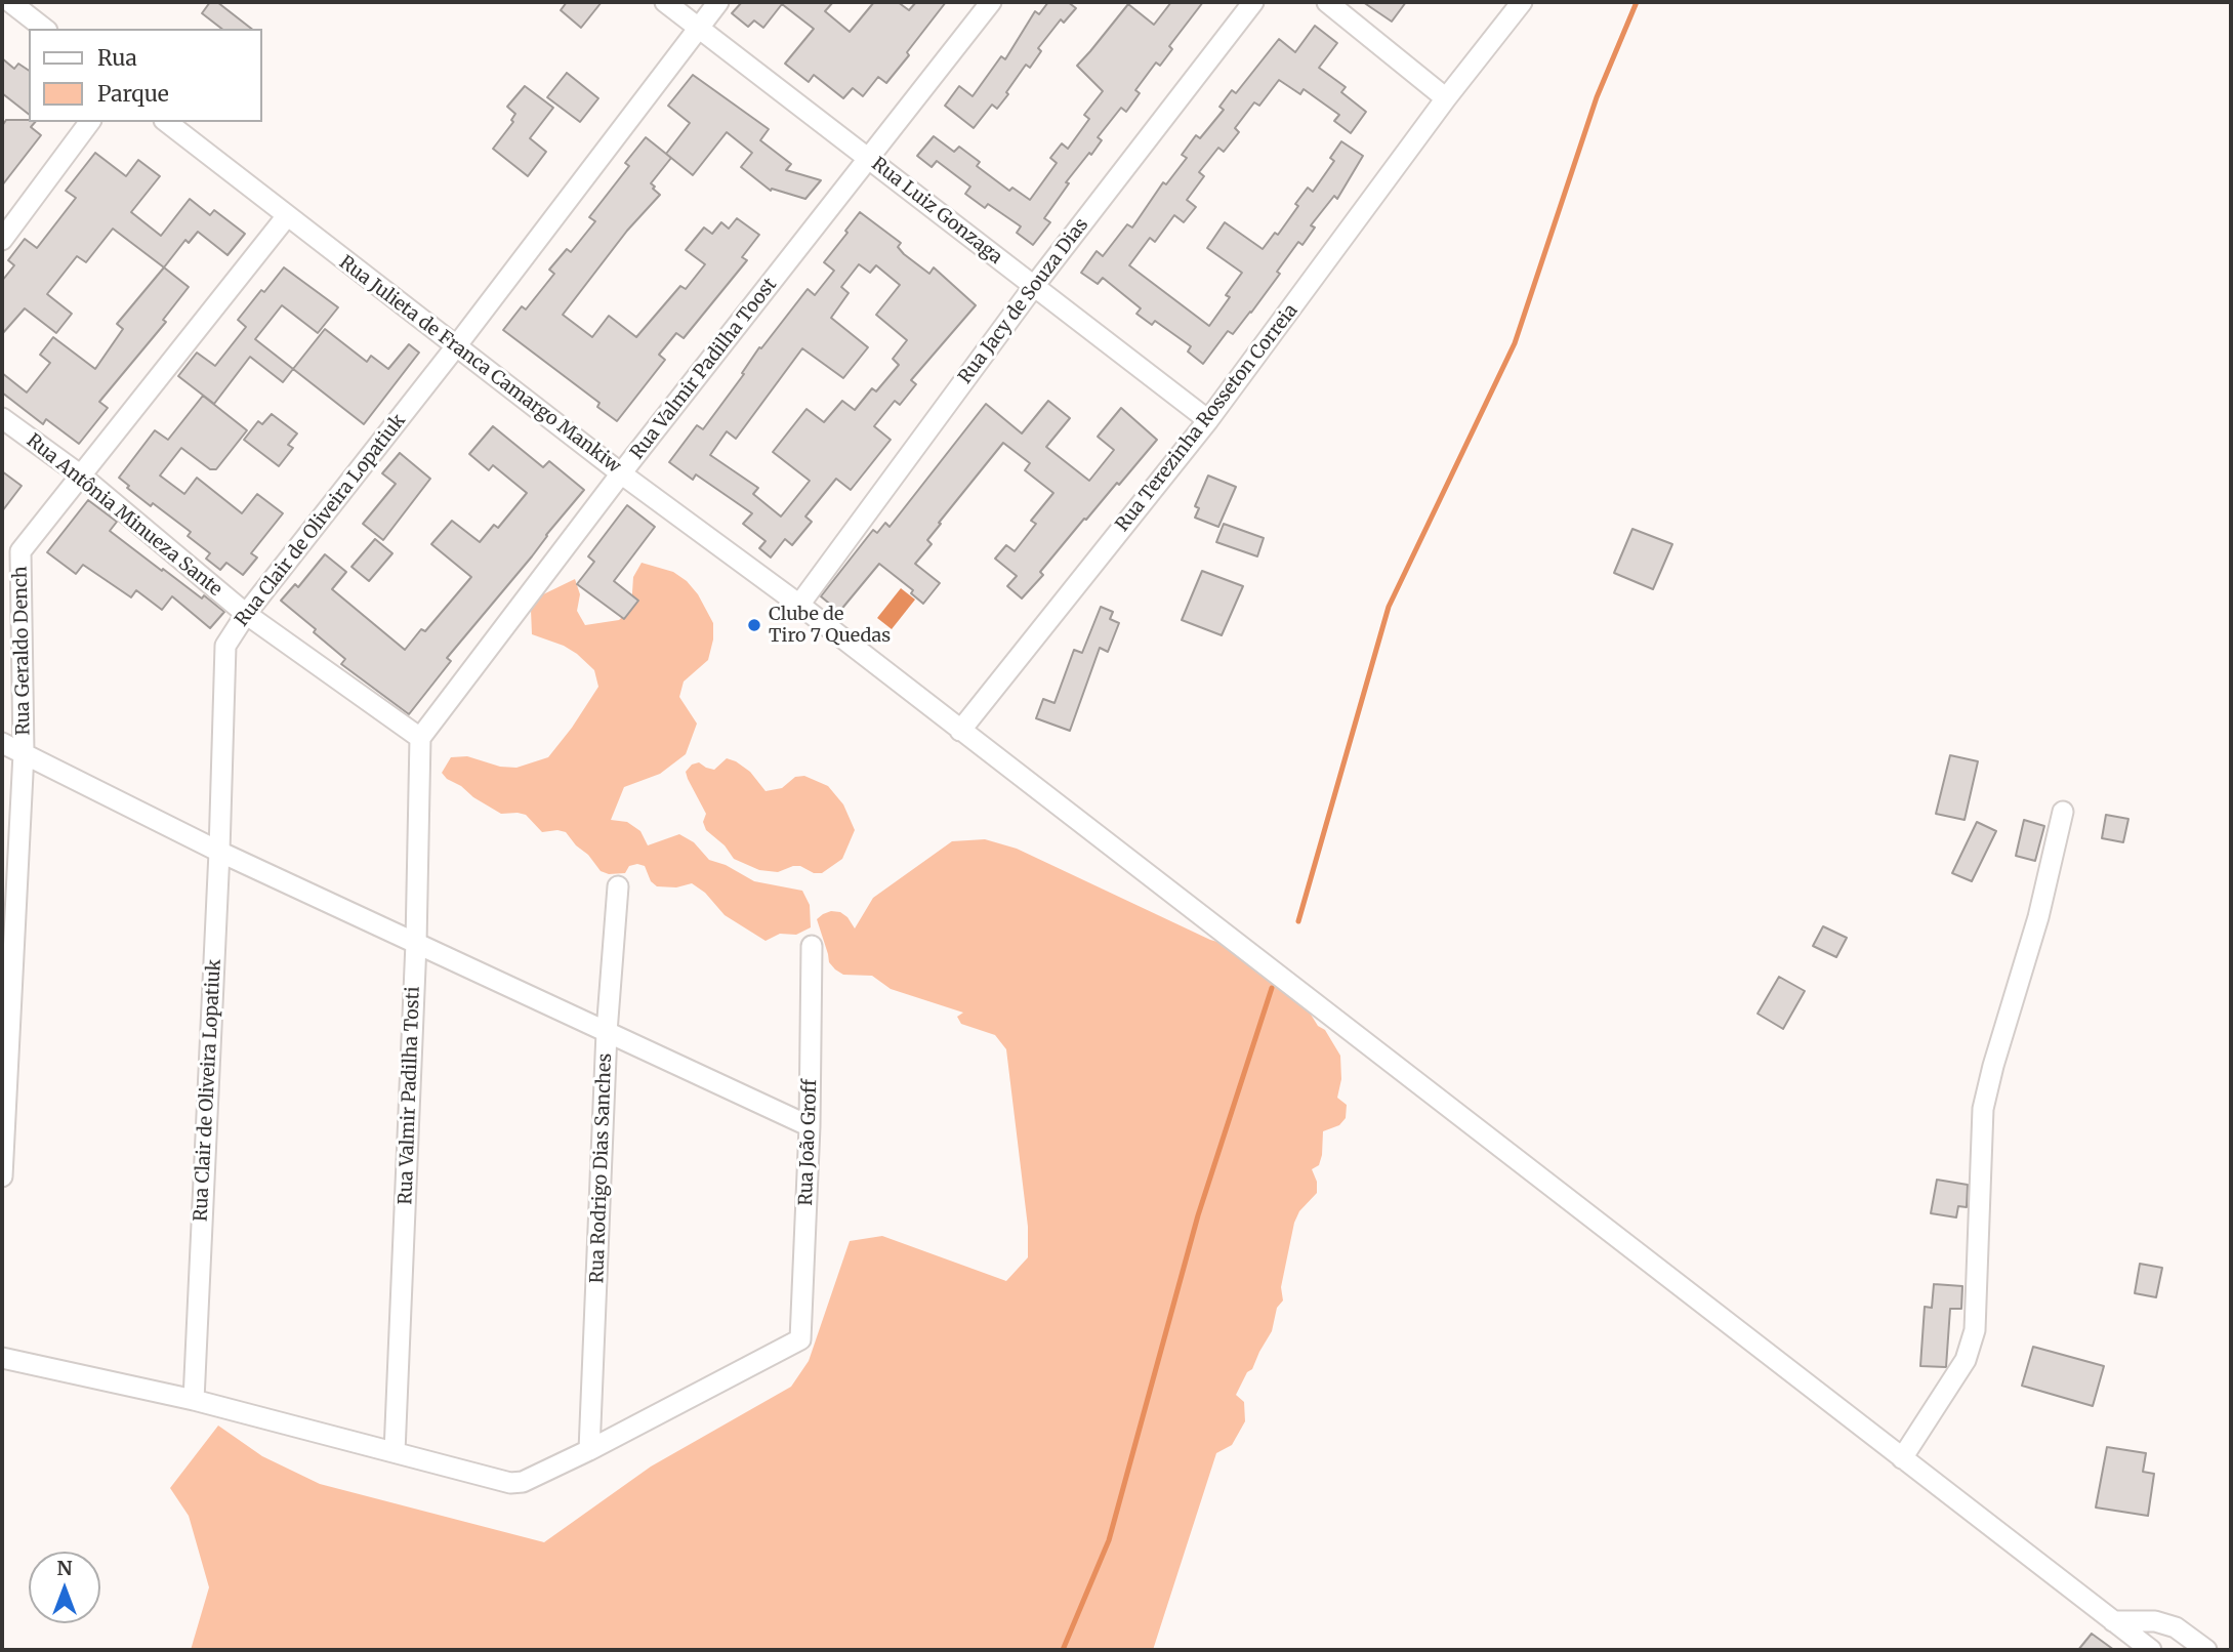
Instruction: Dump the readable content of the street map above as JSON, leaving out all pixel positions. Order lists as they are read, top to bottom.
{
  "streets": {
    "street": [
      "Rua Luiz Gonzaga",
      "Rua Jacy de Souza Dias",
      "Rua Julieta de Franca Camargo Mankiw",
      "Rua Valmir Padilha Toost",
      "Rua Terezinha Rosseton Correia",
      "Rua Antônia Minueza Sante",
      "Rua Clair de Oliveira Lopatiuk",
      "Rua Geraldo Dench",
      "Rua Valmir Padilha Tosti",
      "Rua João Groff",
      "Rua Rodrigo Dias Sanches"
    ]
  },
  "crossings": [
    ["Rua Luiz Gonzaga", "Rua Jacy de Souza Dias"],
    ["Rua Luiz Gonzaga", "Rua Valmir Padilha Toost"],
    ["Rua Luiz Gonzaga", "Rua Terezinha Rosseton Correia"],
    ["Rua Luiz Gonzaga", "Rua Clair de Oliveira Lopatiuk"],
    ["Rua Jacy de Souza Dias", "Rua Julieta de Franca Camargo Mankiw"],
    ["Rua Julieta de Franca Camargo Mankiw", "Rua Valmir Padilha Toost"],
    ["Rua Julieta de Franca Camargo Mankiw", "Rua Terezinha Rosseton Correia"],
    ["Rua Julieta de Franca Camargo Mankiw", "Rua Clair de Oliveira Lopatiuk"],
    ["Rua Julieta de Franca Camargo Mankiw", "Rua Geraldo Dench"],
    ["Rua Valmir Padilha Toost", "Rua Antônia Minueza Sante"],
    ["Rua Valmir Padilha Toost", "Rua Valmir Padilha Tosti"],
    ["Rua Antônia Minueza Sante", "Rua Clair de Oliveira Lopatiuk"],
    ["Rua Antônia Minueza Sante", "Rua Geraldo Dench"],
    ["Rua Antônia Minueza Sante", "Rua Valmir Padilha Tosti"],
    ["Rua João Groff", "Rua Rodrigo Dias Sanches"]
  ],
  "places": ["Clube de Tiro 7 Quedas"],
  "legend": ["Rua", "Parque"],
  "north": "top"
}
